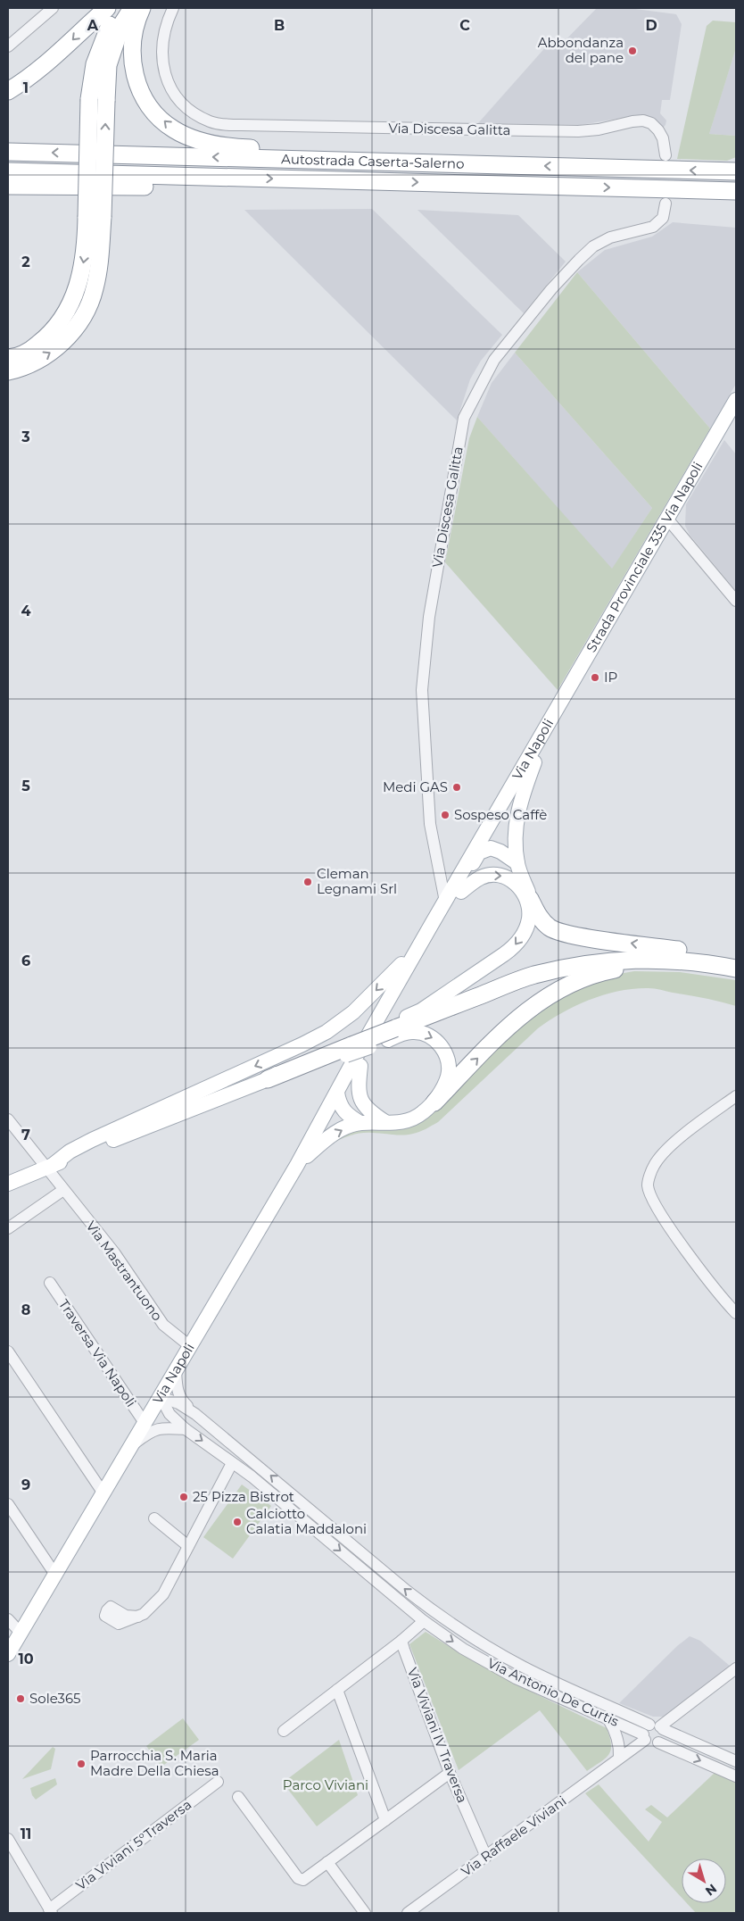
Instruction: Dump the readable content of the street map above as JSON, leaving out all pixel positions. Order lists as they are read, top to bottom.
{
  "streets": {
    "highway": ["Autostrada Caserta-Salerno"],
    "main road": ["Strada Provinciale 335 Via Napoli", "Via Napoli"],
    "street": [
      "Via Discesa Galitta",
      "Via Mastrantuono",
      "Traversa Via Napoli",
      "Via Antonio De Curtis",
      "Via Viviani IV Traversa",
      "Via Raffaele Viviani",
      "Via Viviani 5°Traversa"
    ]
  },
  "crossings": [
    ["Via Discesa Galitta", "Via Napoli"],
    ["Strada Provinciale 335 Via Napoli", "Via Napoli"],
    ["Via Napoli", "Via Mastrantuono"],
    ["Via Napoli", "Traversa Via Napoli"],
    ["Via Napoli", "Via Antonio De Curtis"],
    ["Via Antonio De Curtis", "Via Raffaele Viviani"],
    ["Via Viviani IV Traversa", "Via Raffaele Viviani"]
  ],
  "parks": ["Parco Viviani"],
  "places": [
    "Abbondanza del pane",
    "IP",
    "Medi GAS",
    "Sospeso Caffè",
    "Cleman Legnami Srl",
    "25 Pizza Bistrot",
    "Calciotto Calatia Maddaloni",
    "Sole365",
    "Parrocchia S. Maria Madre Della Chiesa"
  ],
  "north": "bottom right",
  "grid": {
    "columns": [
      "A",
      "B",
      "C",
      "D"
    ],
    "rows": [
      "1",
      "2",
      "3",
      "4",
      "5",
      "6",
      "7",
      "8",
      "9",
      "10",
      "11"
    ]
  }
}
